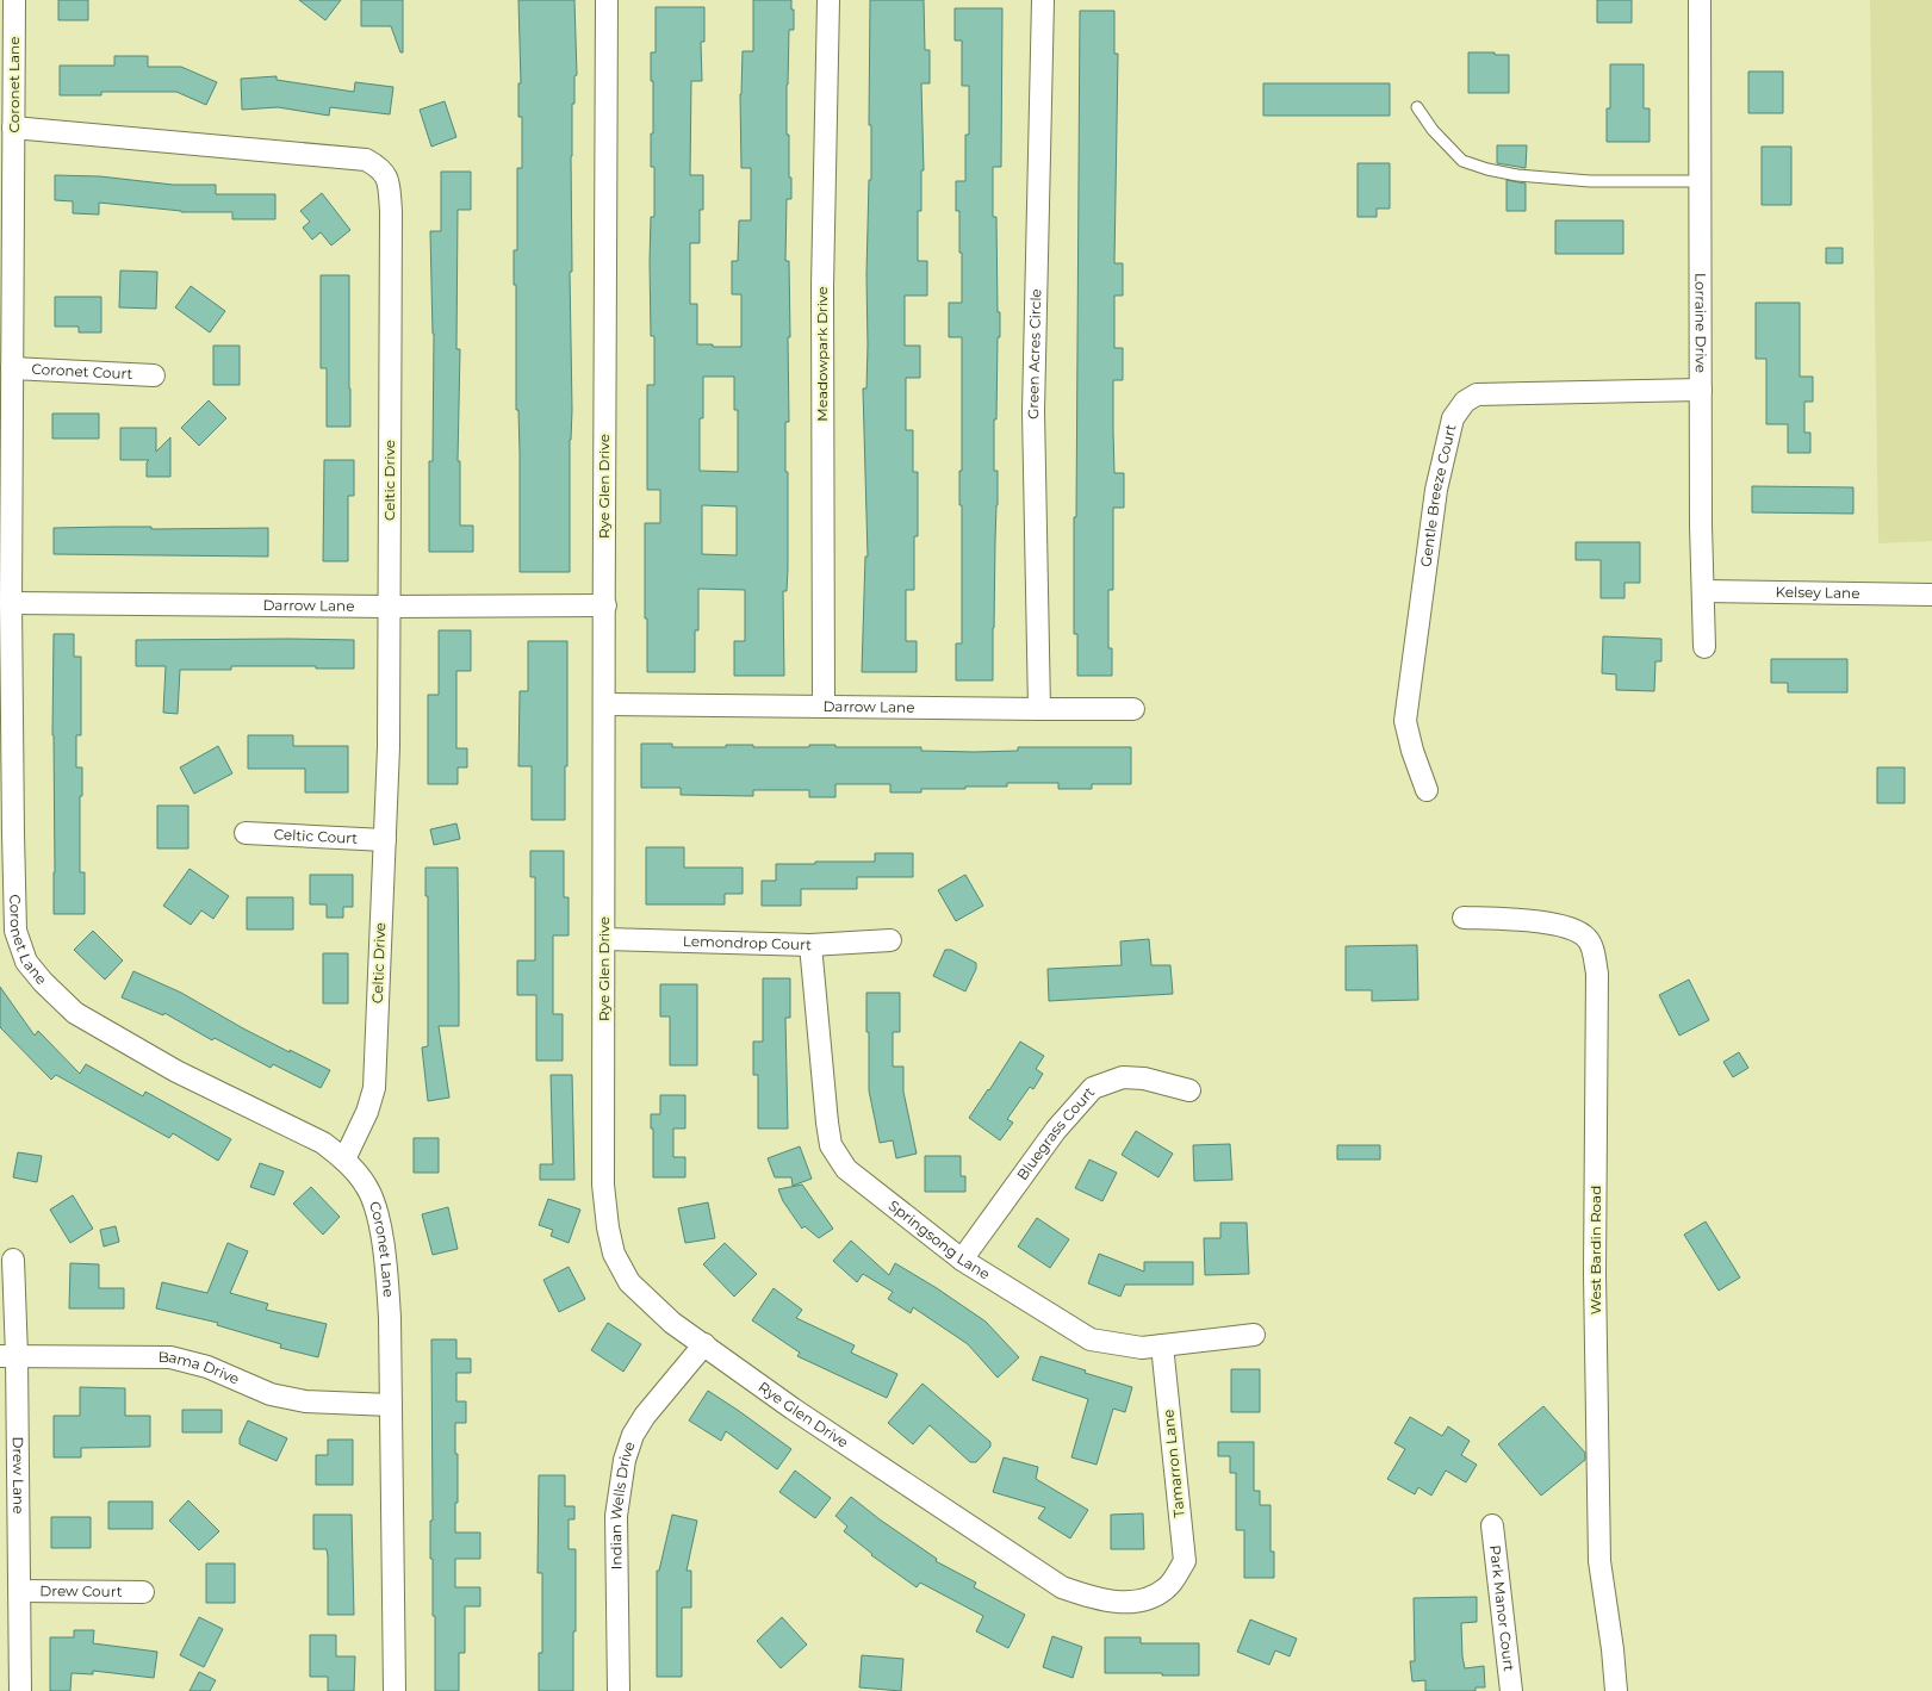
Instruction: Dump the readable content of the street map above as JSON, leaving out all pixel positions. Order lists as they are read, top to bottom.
{
  "streets": {
    "street": [
      "Coronet Lane",
      "Lorraine Drive",
      "Meadowpark Drive",
      "Green Acres Circle",
      "Coronet Court",
      "Celtic Drive",
      "Rye Glen Drive",
      "Gentle Breeze Court",
      "Kelsey Lane",
      "Darrow Lane",
      "Celtic Court",
      "Lemondrop Court",
      "Bluegrass Court",
      "Springsong Lane",
      "West Bardin Road",
      "Bama Drive",
      "Tamarron Lane",
      "Drew Lane",
      "Indian Wells Drive",
      "Drew Court",
      "Park Manor Court"
    ]
  },
  "crossings": [
    ["Coronet Lane", "Coronet Court"],
    ["Coronet Lane", "Celtic Drive"],
    ["Coronet Lane", "Darrow Lane"],
    ["Coronet Lane", "Bama Drive"],
    ["Lorraine Drive", "Gentle Breeze Court"],
    ["Lorraine Drive", "Kelsey Lane"],
    ["Meadowpark Drive", "Darrow Lane"],
    ["Green Acres Circle", "Darrow Lane"],
    ["Celtic Drive", "Darrow Lane"],
    ["Celtic Drive", "Celtic Court"],
    ["Rye Glen Drive", "Darrow Lane"],
    ["Rye Glen Drive", "Lemondrop Court"],
    ["Rye Glen Drive", "Tamarron Lane"],
    ["Rye Glen Drive", "Indian Wells Drive"],
    ["Lemondrop Court", "Springsong Lane"],
    ["Bluegrass Court", "Springsong Lane"],
    ["Springsong Lane", "Tamarron Lane"],
    ["Bama Drive", "Drew Lane"],
    ["Drew Lane", "Drew Court"]
  ]
}
